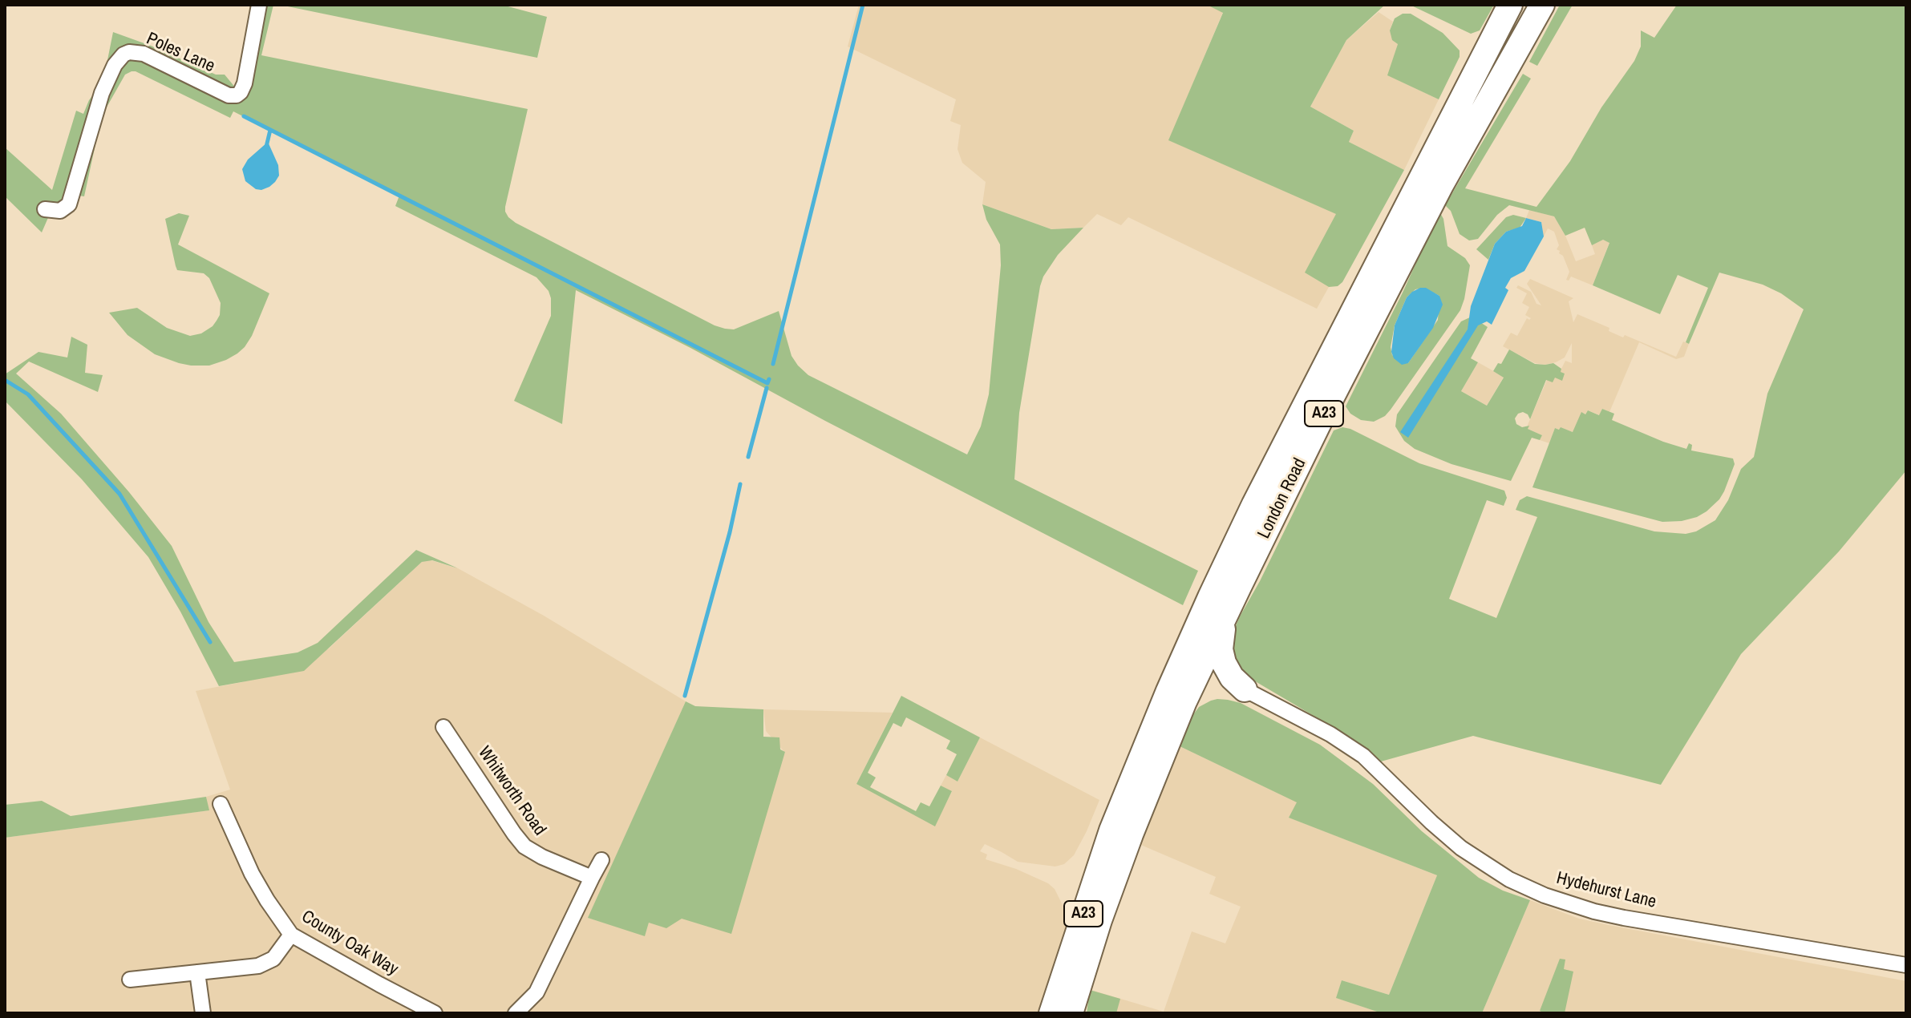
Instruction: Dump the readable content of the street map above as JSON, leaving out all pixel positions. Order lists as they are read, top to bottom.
{
  "streets": {
    "main road": ["A23", "London Road"],
    "street": [
      "Poles Lane",
      "Whitworth Road",
      "Hydehurst Lane",
      "County Oak Way"
    ]
  }
}
